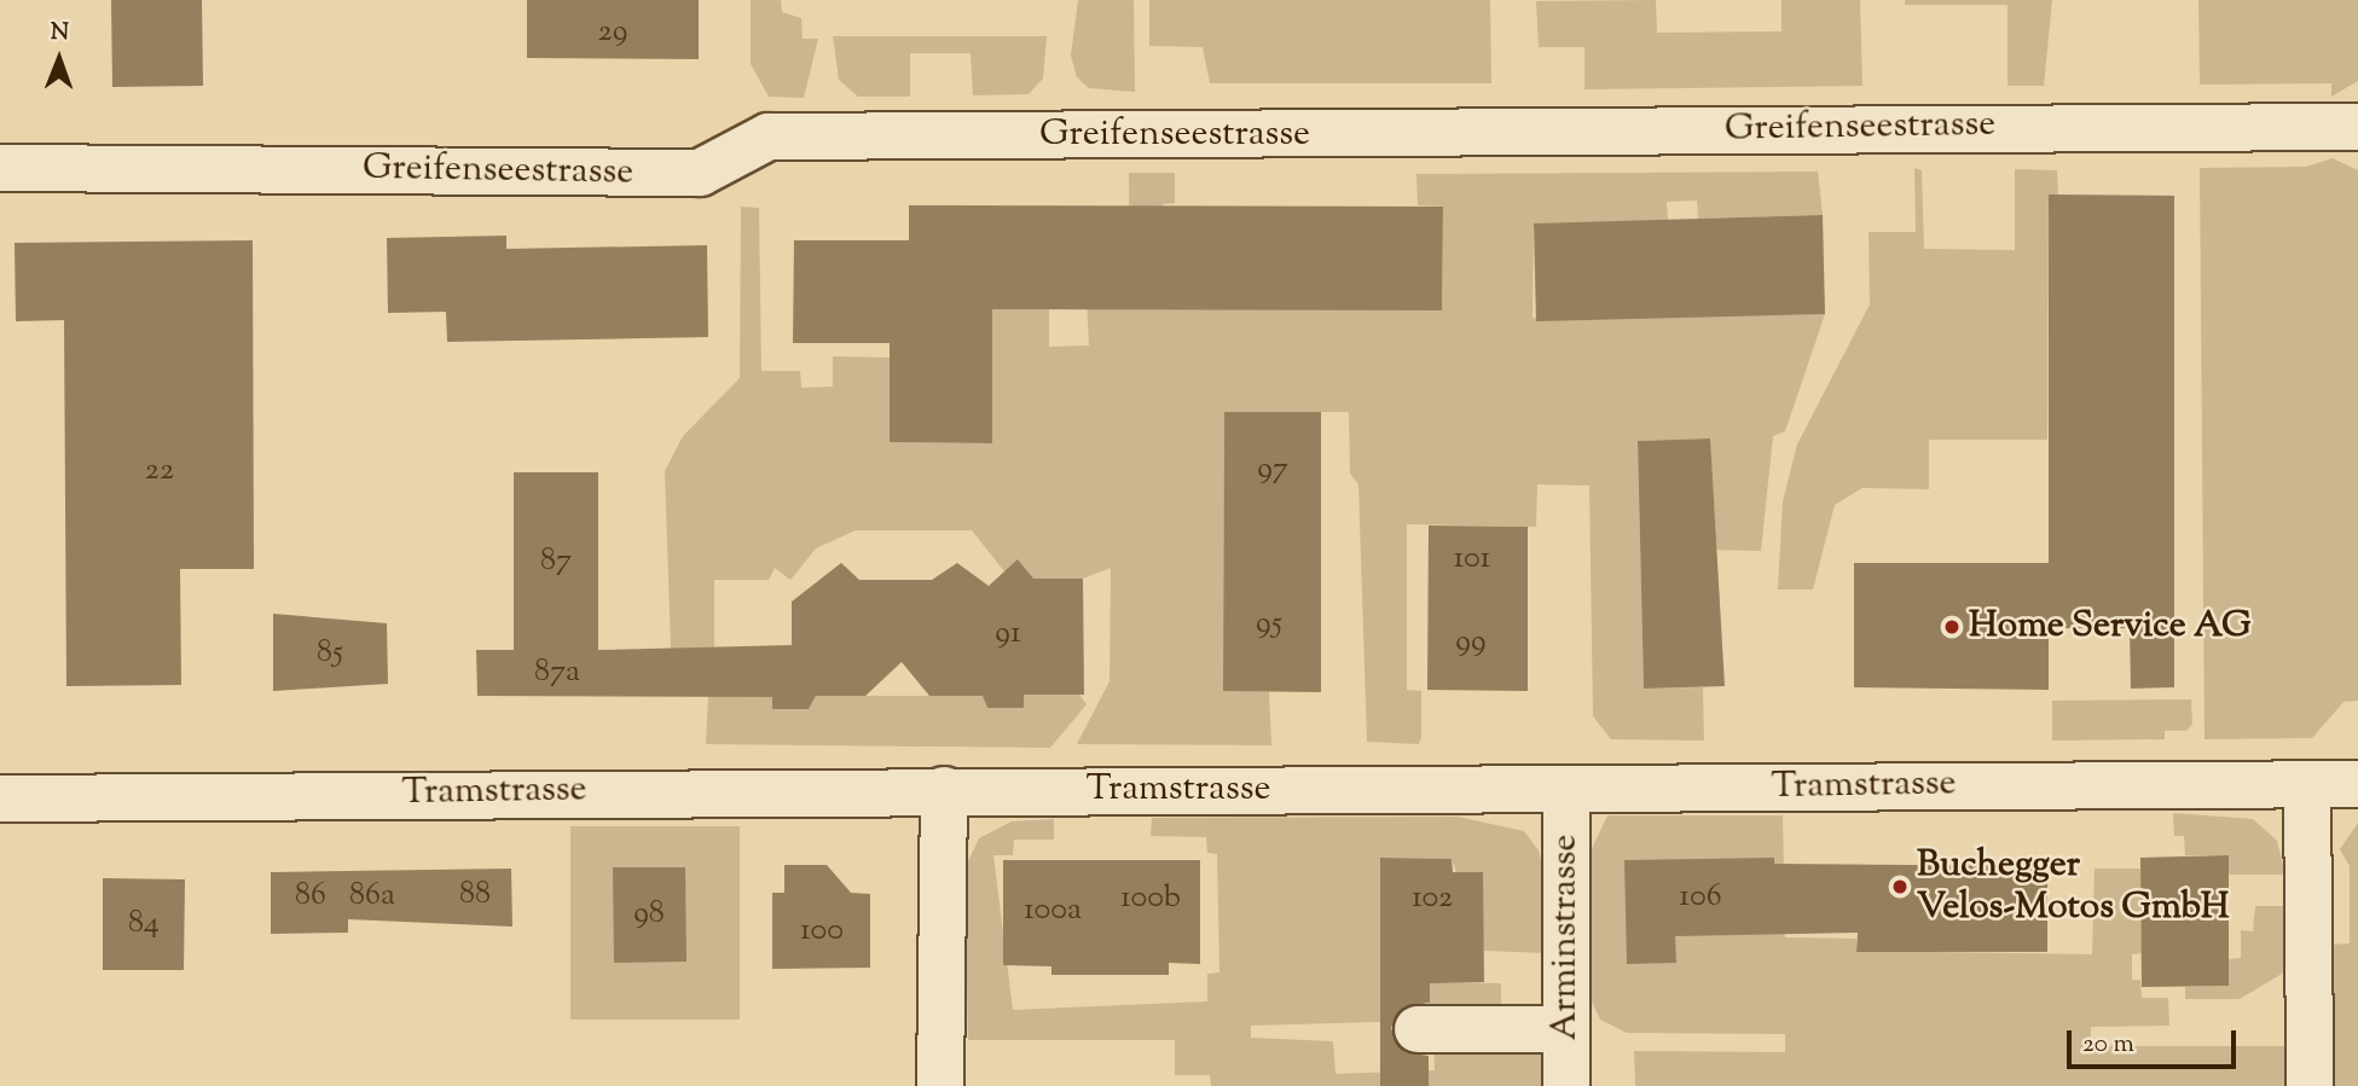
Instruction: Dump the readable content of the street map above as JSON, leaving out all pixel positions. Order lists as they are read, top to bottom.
{
  "streets": {
    "street": ["Greifenseestrasse", "Tramstrasse", "Arminstrasse"]
  },
  "crossings": [
    ["Tramstrasse", "Arminstrasse"]
  ],
  "places": ["Home Service AG", "Buchegger Velos-Motos GmbH"],
  "house_numbers": [
    "29",
    "97",
    "22",
    "101",
    "87",
    "95",
    "91",
    "99",
    "85",
    "87a",
    "88",
    "86",
    "86a",
    "106",
    "100b",
    "102",
    "100a",
    "98",
    "84",
    "100"
  ],
  "scale_bar": "20 m",
  "north": "top"
}
